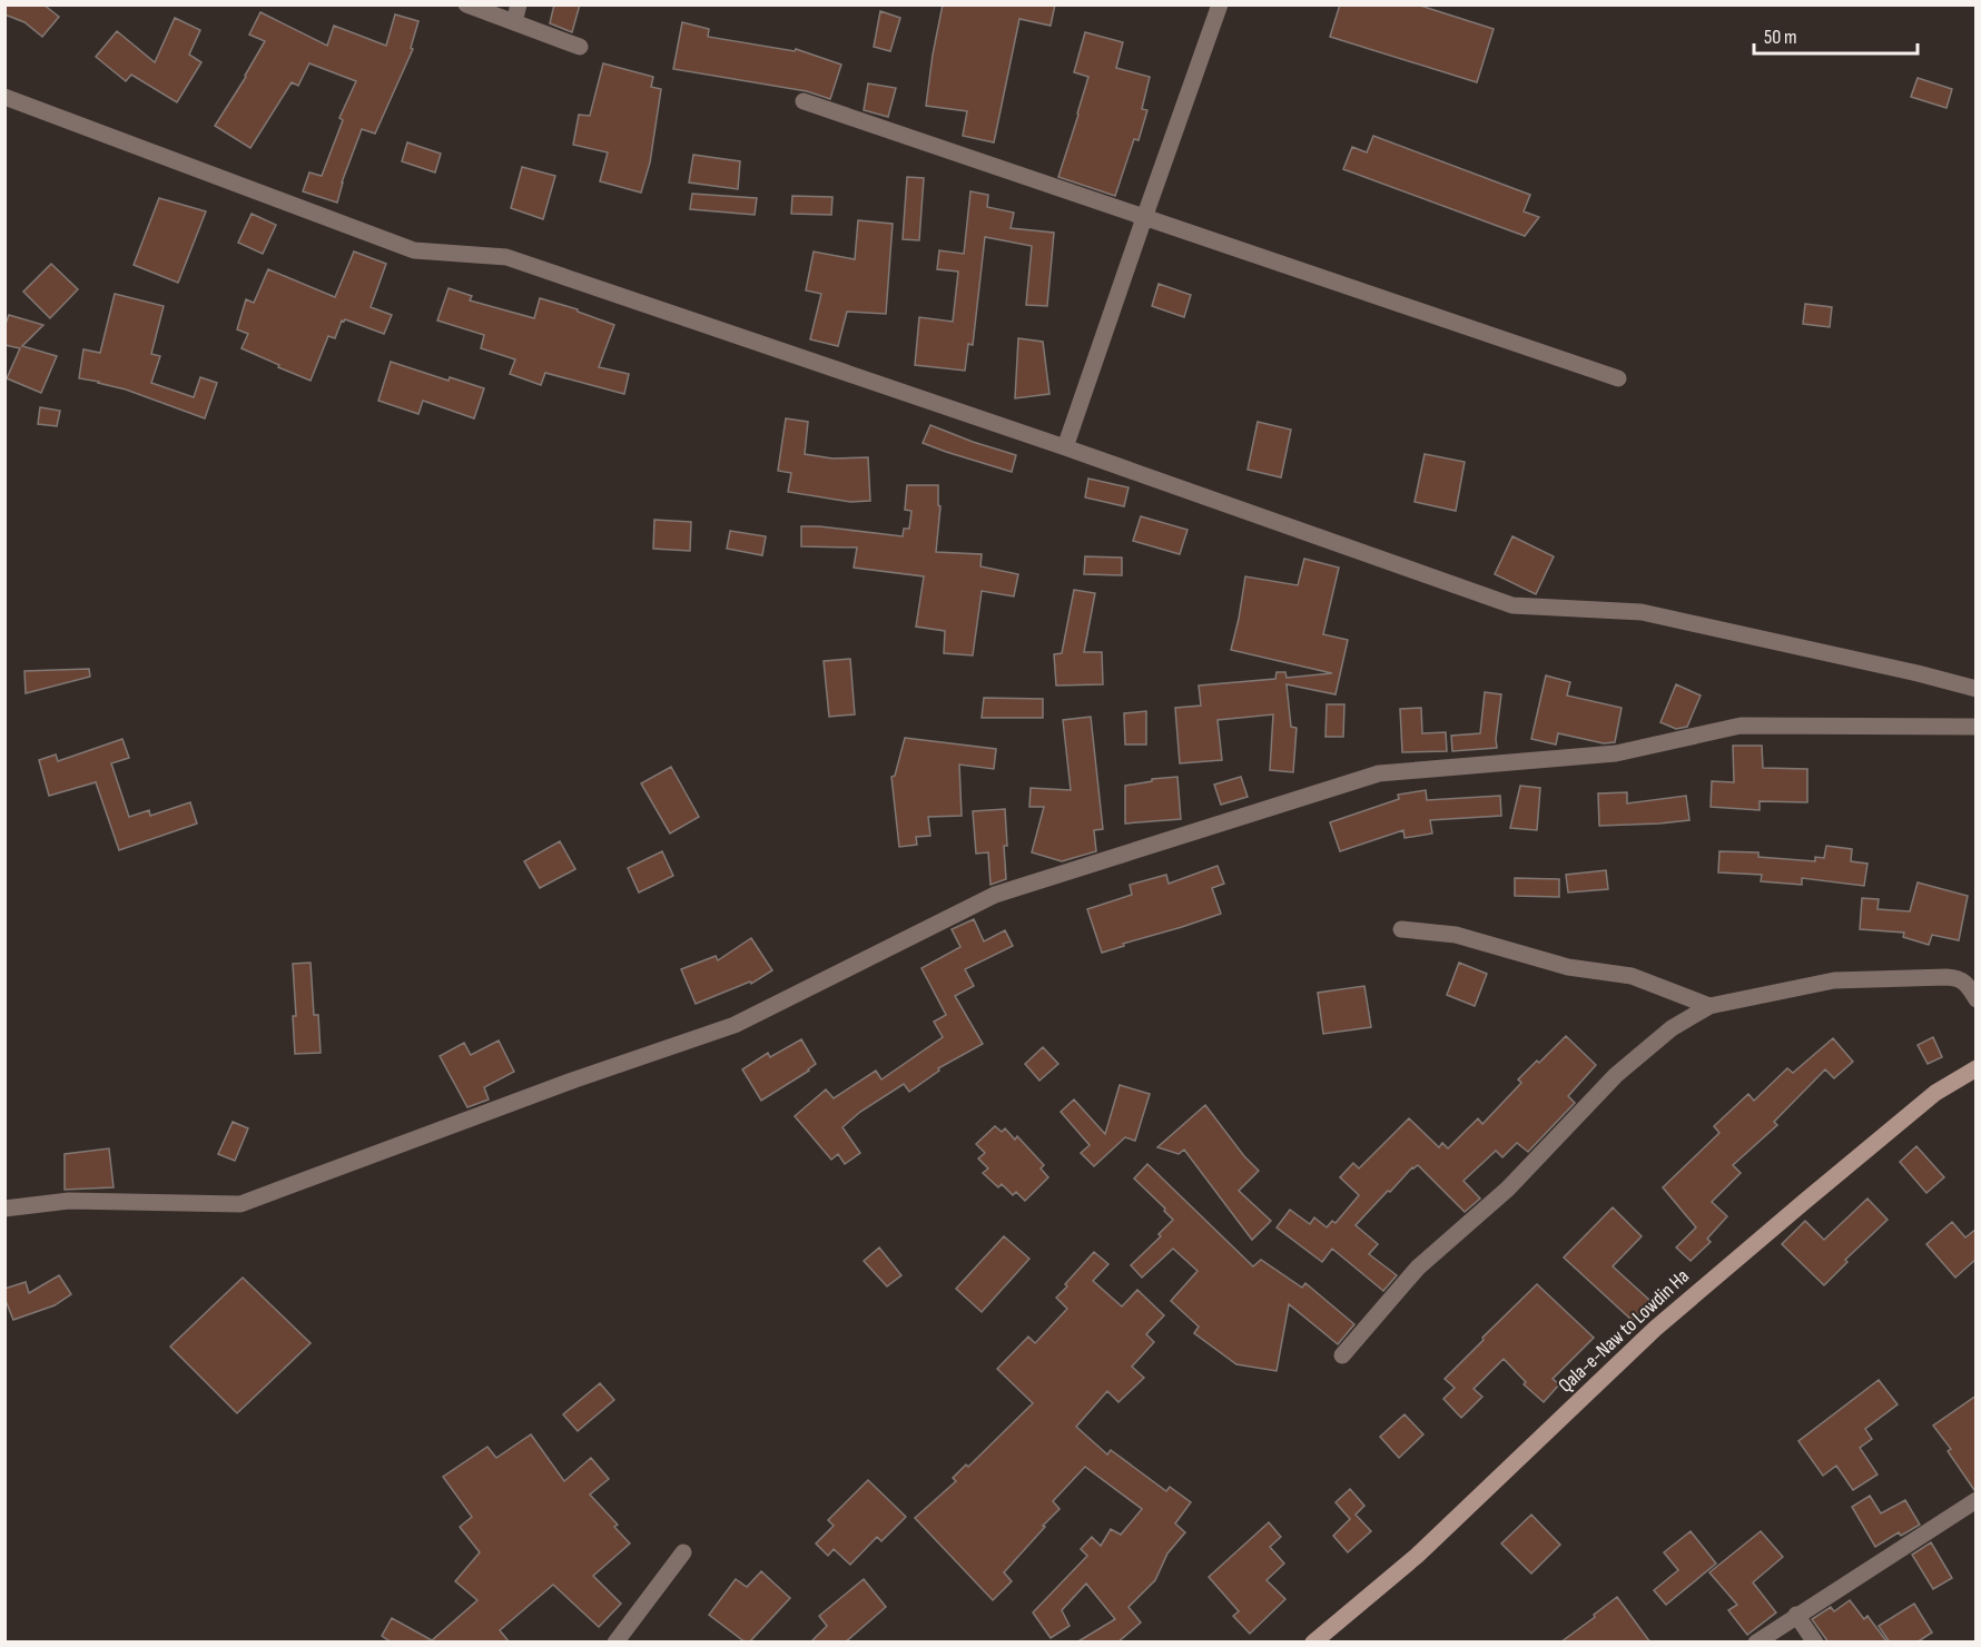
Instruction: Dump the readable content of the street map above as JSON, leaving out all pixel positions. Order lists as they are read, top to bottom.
{
  "streets": {
    "main road": ["Qala-e-Naw to Lowdin Ha"]
  },
  "scale_bar": "50 m"
}
